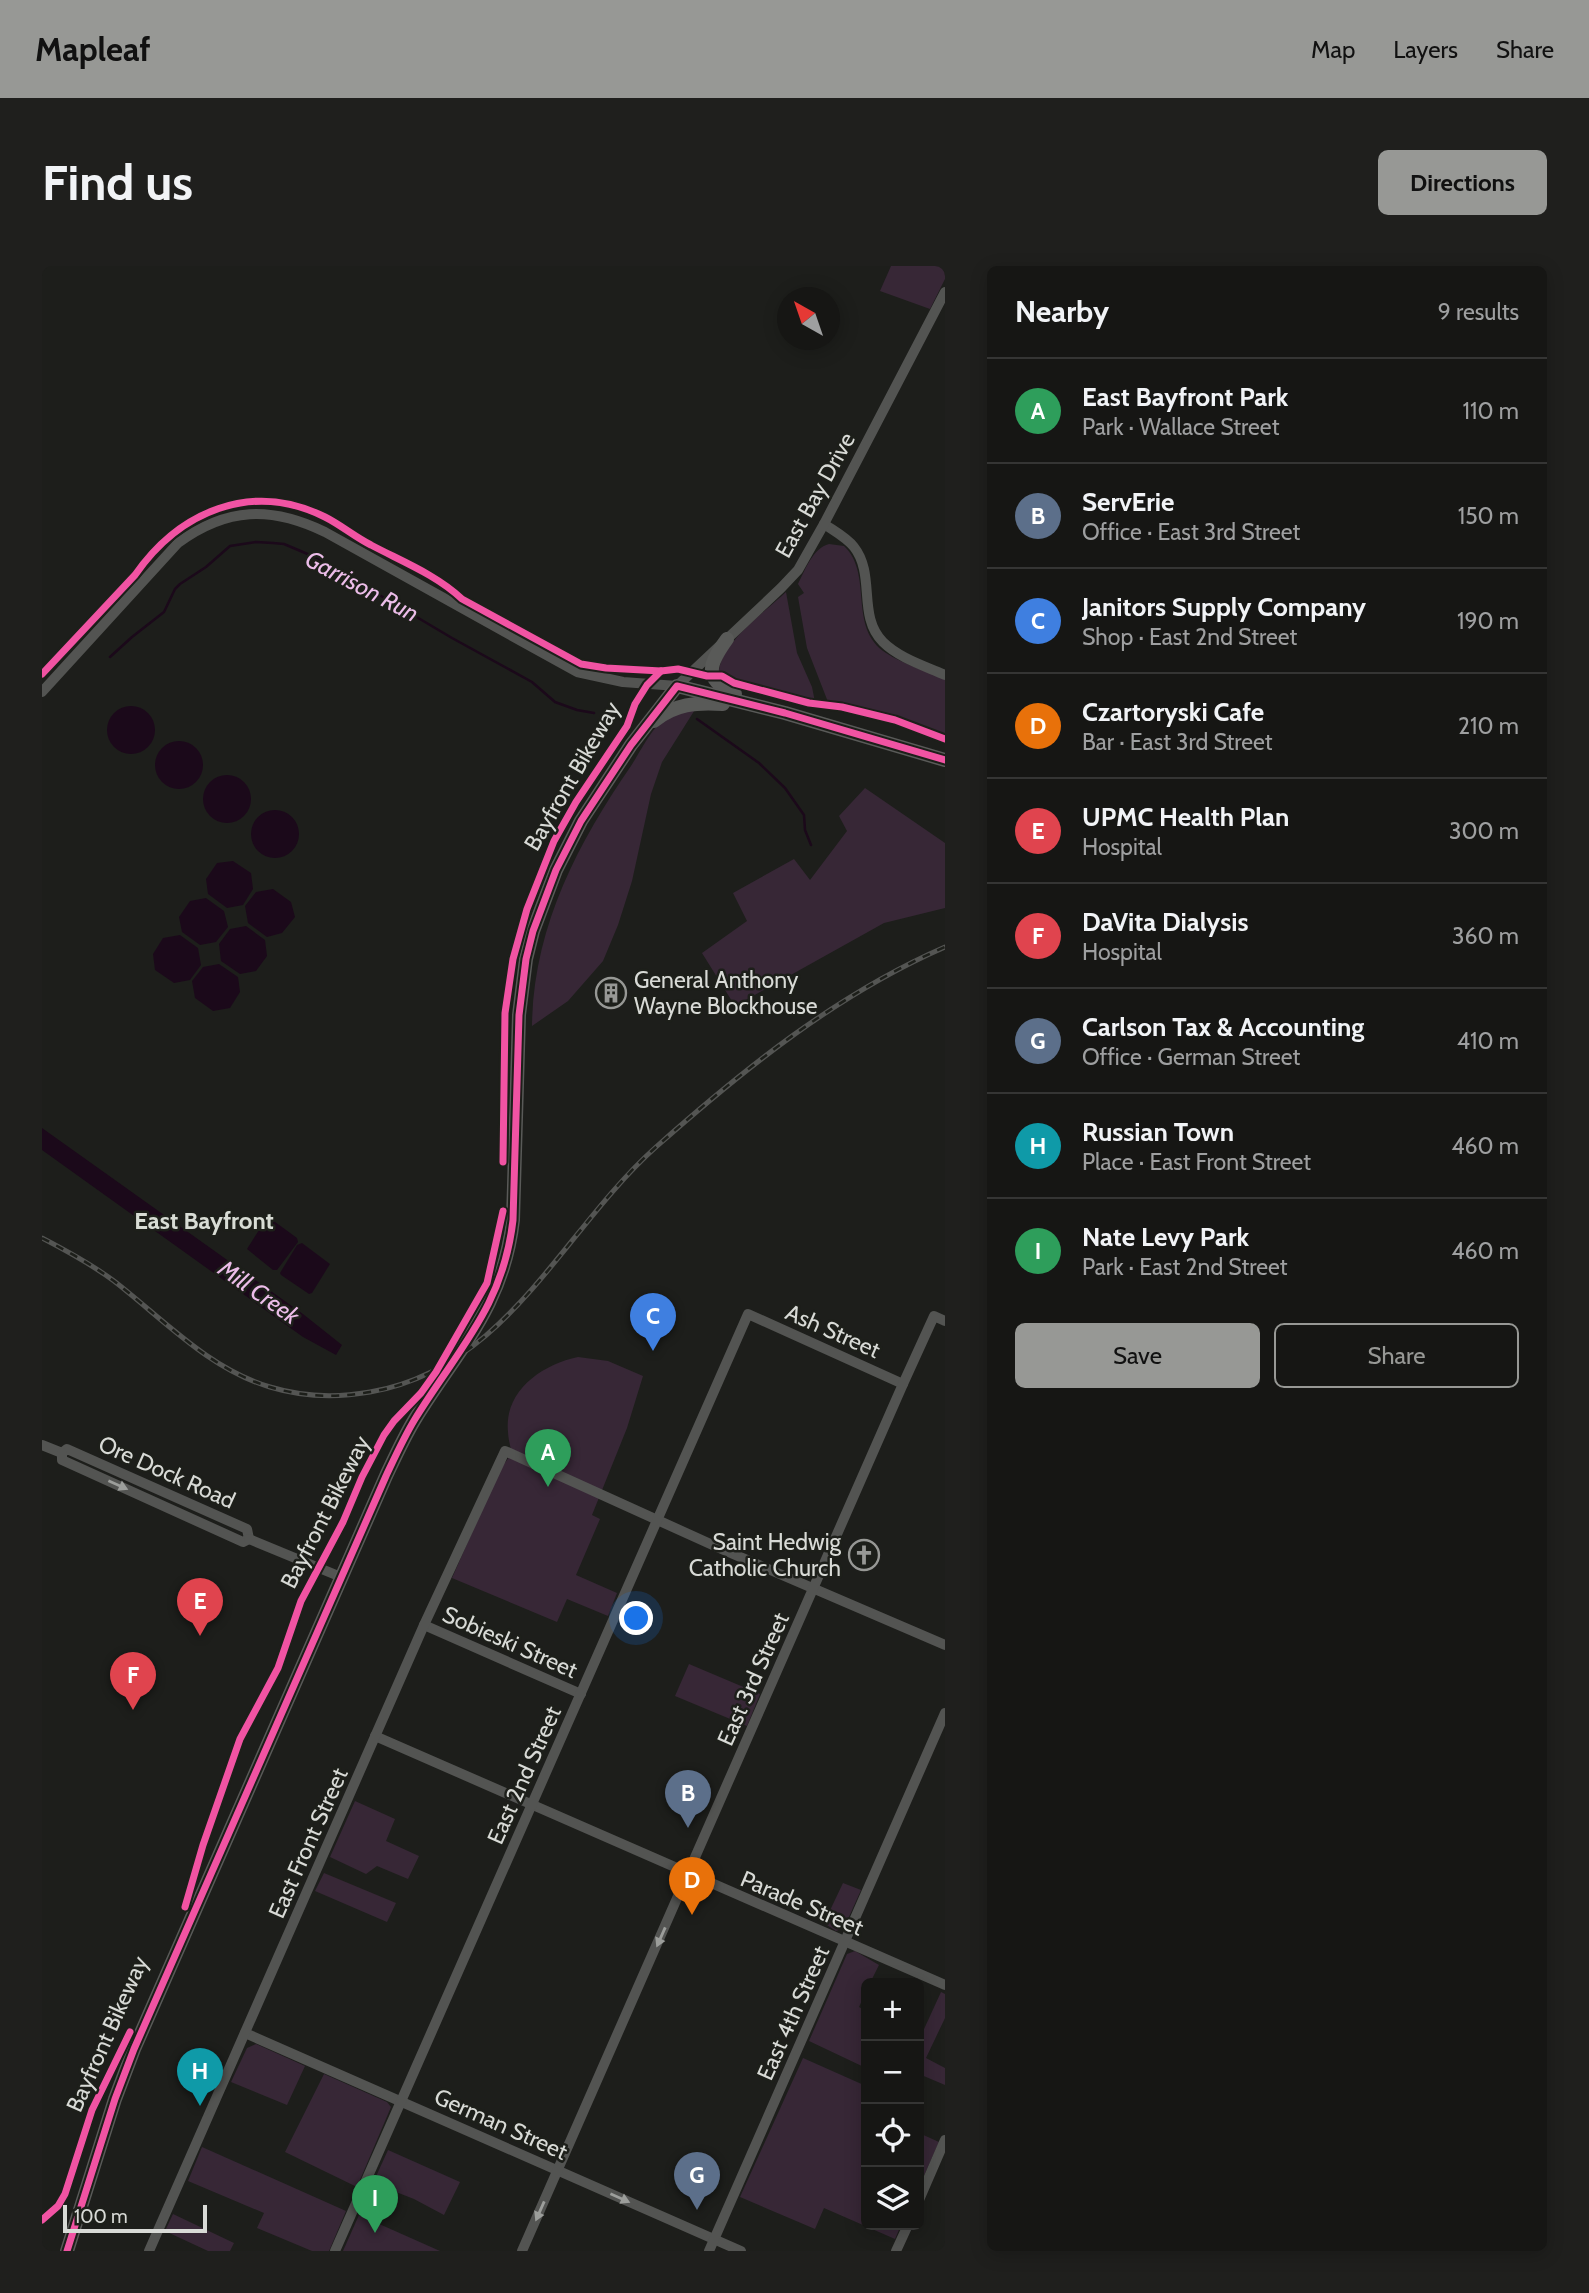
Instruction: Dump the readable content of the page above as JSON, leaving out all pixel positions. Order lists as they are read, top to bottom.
{
  "streets": {
    "street": [
      "East Bay Drive",
      "Ash Street",
      "Ore Dock Road",
      "Sobieski Street",
      "East 3rd Street",
      "East 2nd Street",
      "East Front Street",
      "Parade Street",
      "East 4th Street",
      "German Street"
    ],
    "cycle path": ["Bayfront Bikeway"]
  },
  "crossings": [
    ["Ash Street", "East 3rd Street"],
    ["Ash Street", "East 2nd Street"],
    ["Sobieski Street", "East 2nd Street"],
    ["Sobieski Street", "East Front Street"],
    ["East 3rd Street", "Parade Street"],
    ["East 3rd Street", "German Street"],
    ["East 2nd Street", "East Front Street"],
    ["East 2nd Street", "Parade Street"],
    ["East 2nd Street", "German Street"],
    ["East Front Street", "Parade Street"],
    ["East Front Street", "German Street"],
    ["Parade Street", "East 4th Street"],
    ["East 4th Street", "German Street"]
  ],
  "one_way": ["East 3rd Street"],
  "districts": ["East Bayfront"],
  "water": ["Garrison Run", "Mill Creek"],
  "places": {
    "building": ["General Anthony Wayne Blockhouse"],
    "church": ["Saint Hedwig Catholic Church"]
  },
  "scale_bar": "100 m",
  "north": "top left",
  "page": {
    "header": "Mapleaf",
    "nav": ["Map", "Layers", "Share"],
    "buttons": [
      "Directions",
      ["Save", "Share"]
    ],
    "title": "Find us",
    "heading": ["Nearby", "9 results"],
    "list": [
      {
        "mark": "A",
        "name": "East Bayfront Park",
        "note": "Park · Wallace Street",
        "value": "110 m"
      },
      {
        "mark": "B",
        "name": "ServErie",
        "note": "Office · East 3rd Street",
        "value": "150 m"
      },
      {
        "mark": "C",
        "name": "Janitors Supply Company",
        "note": "Shop · East 2nd Street",
        "value": "190 m"
      },
      {
        "mark": "D",
        "name": "Czartoryski Cafe",
        "note": "Bar · East 3rd Street",
        "value": "210 m"
      },
      {
        "mark": "E",
        "name": "UPMC Health Plan",
        "note": "Hospital",
        "value": "300 m"
      },
      {
        "mark": "F",
        "name": "DaVita Dialysis",
        "note": "Hospital",
        "value": "360 m"
      },
      {
        "mark": "G",
        "name": "Carlson Tax & Accounting",
        "note": "Office · German Street",
        "value": "410 m"
      },
      {
        "mark": "H",
        "name": "Russian Town",
        "note": "Place · East Front Street",
        "value": "460 m"
      },
      {
        "mark": "I",
        "name": "Nate Levy Park",
        "note": "Park · East 2nd Street",
        "value": "460 m"
      }
    ],
    "pins": [
      "C",
      "A",
      "E",
      "F",
      "B",
      "D",
      "H",
      "G",
      "I"
    ],
    "map_buttons": ["+", "−"],
    "scale": "100 m"
  }
}
